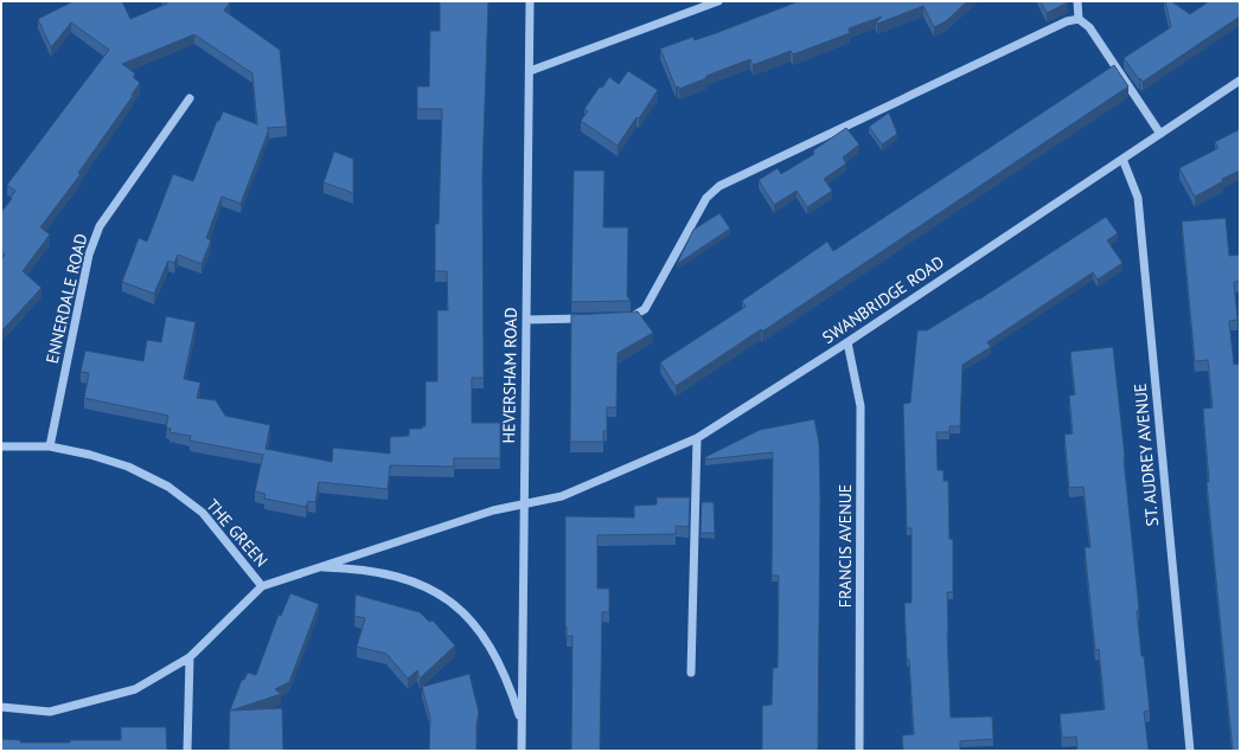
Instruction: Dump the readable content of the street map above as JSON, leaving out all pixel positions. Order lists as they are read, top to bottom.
{
  "streets": {
    "street": [
      "ENNERDALE ROAD",
      "SWANBRIDGE ROAD",
      "HEVERSHAM ROAD",
      "ST. AUDREY AVENUE",
      "THE GREEN",
      "FRANCIS AVENUE"
    ]
  },
  "crossings": [
    ["ENNERDALE ROAD", "THE GREEN"],
    ["SWANBRIDGE ROAD", "HEVERSHAM ROAD"],
    ["SWANBRIDGE ROAD", "ST. AUDREY AVENUE"],
    ["SWANBRIDGE ROAD", "THE GREEN"],
    ["SWANBRIDGE ROAD", "FRANCIS AVENUE"],
    ["HEVERSHAM ROAD", "THE GREEN"]
  ]
}
